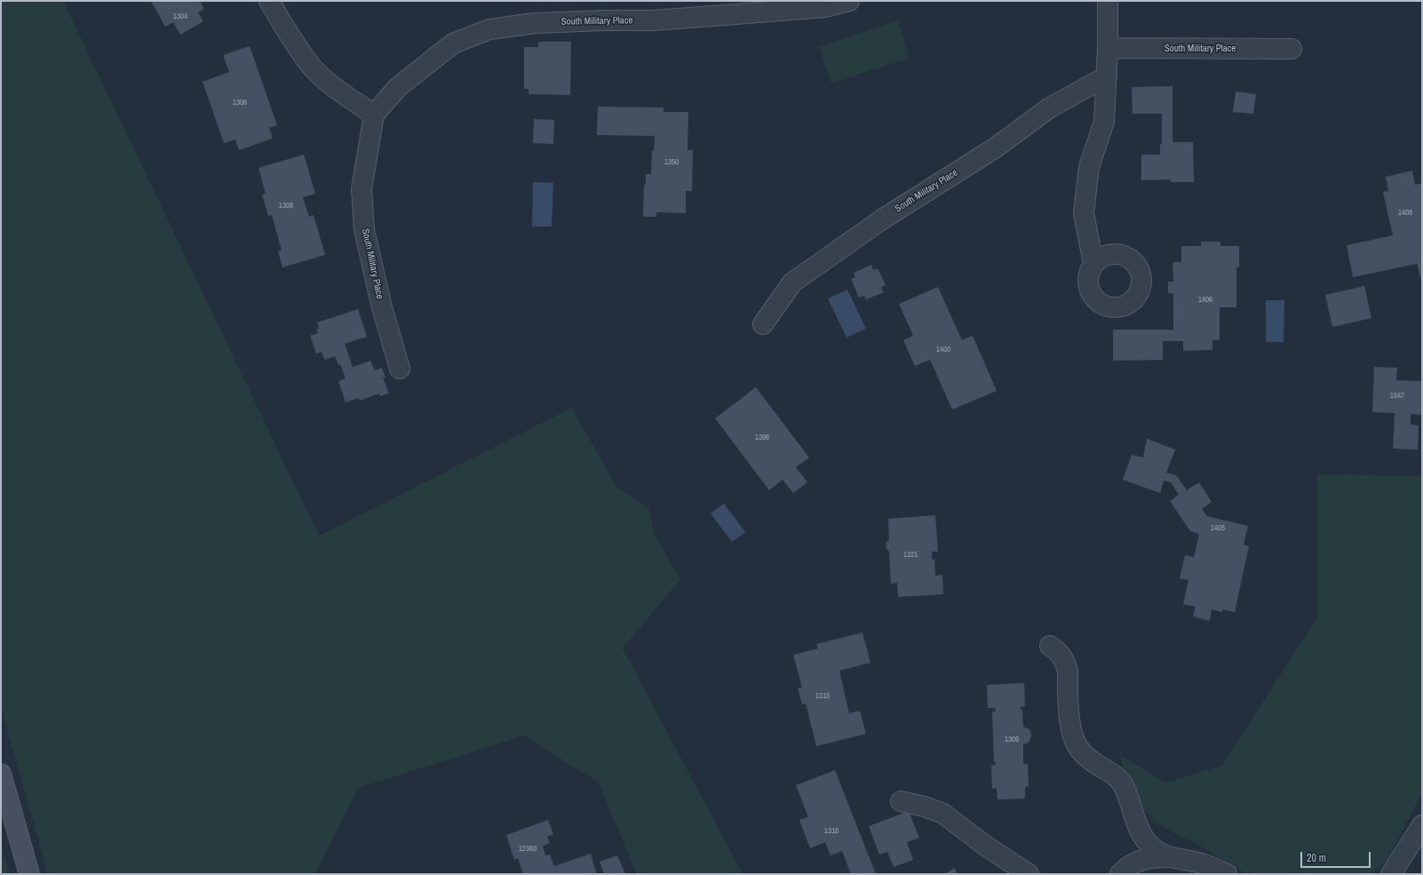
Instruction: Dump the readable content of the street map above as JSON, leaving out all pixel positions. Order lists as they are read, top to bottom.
{
  "streets": {
    "street": ["South Military Place"]
  },
  "house_numbers": [
    "1304",
    "1306",
    "1350",
    "1308",
    "1408",
    "1406",
    "1400",
    "1547",
    "1396",
    "1405",
    "1321",
    "1315",
    "1309",
    "1316",
    "12080"
  ],
  "scale_bar": "20 m"
}
